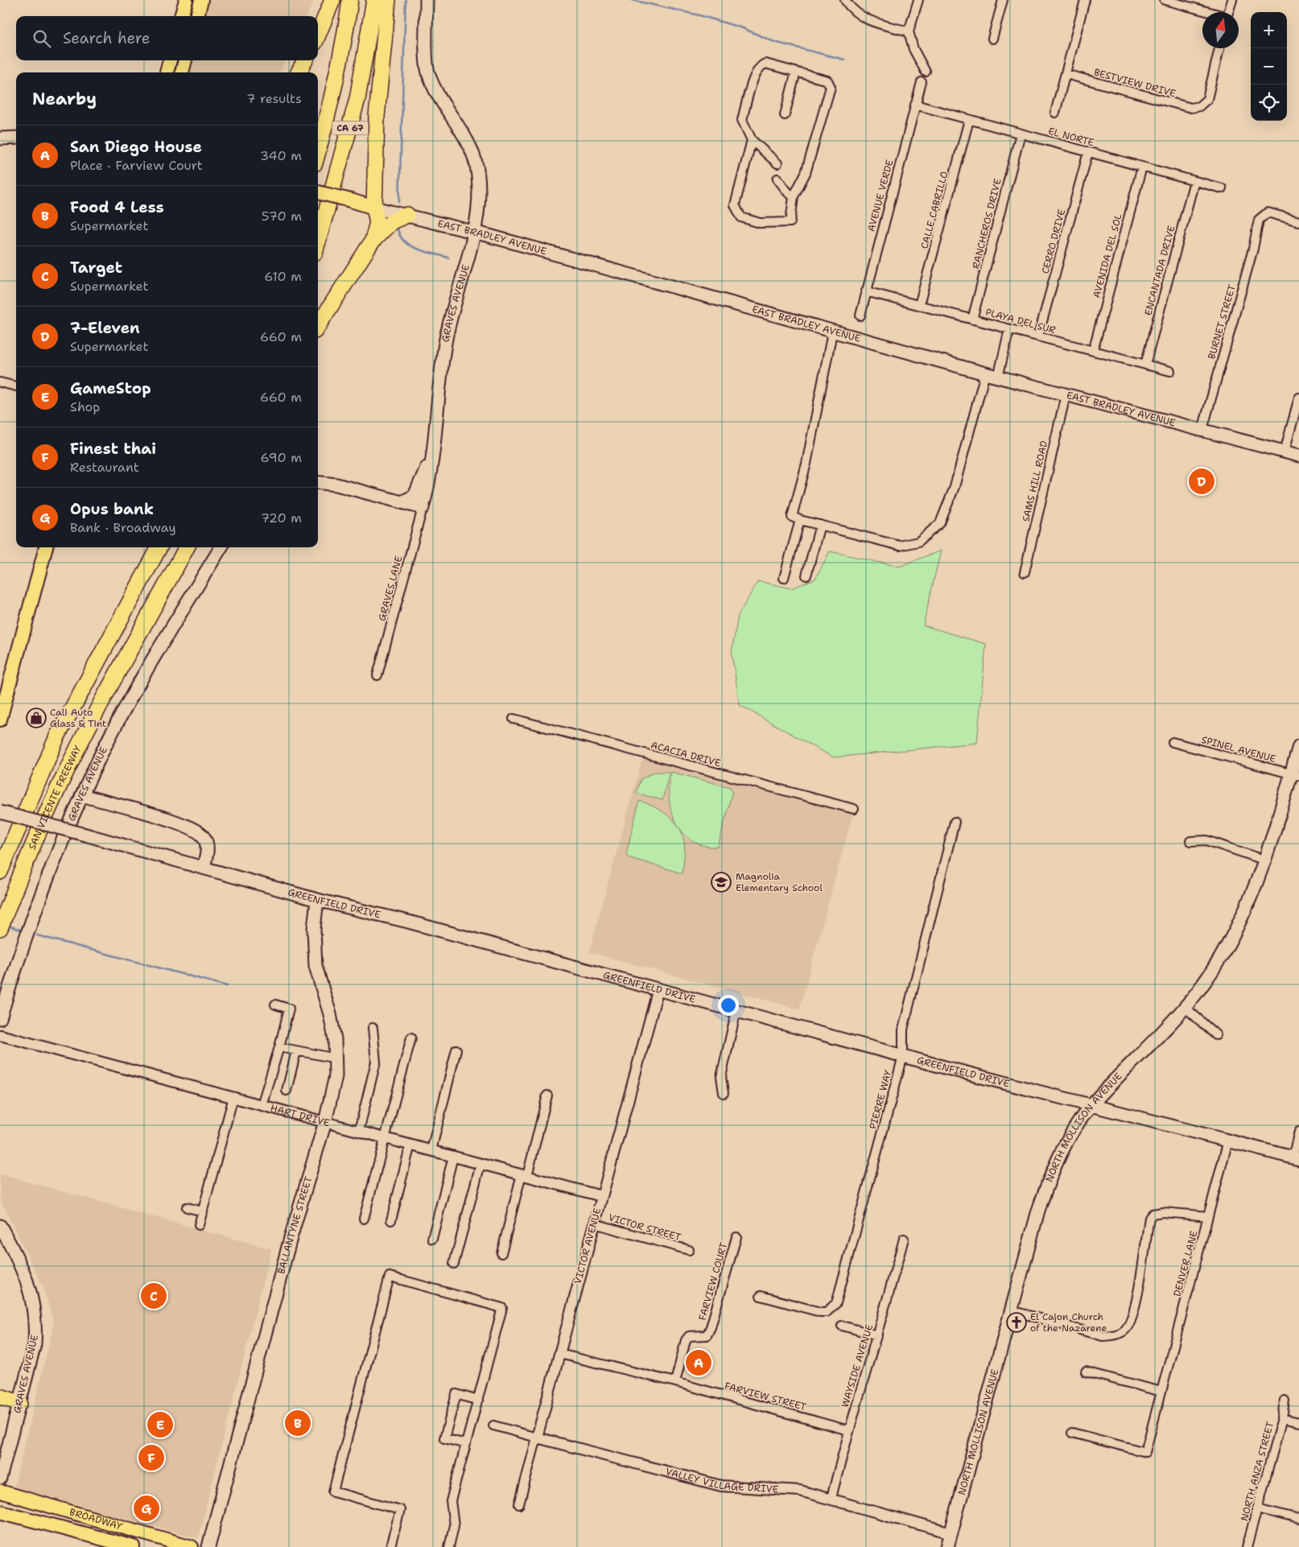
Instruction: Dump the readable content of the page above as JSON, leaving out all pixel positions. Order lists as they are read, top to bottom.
{
  "streets": {
    "highway": ["CA 67", "SAN VICENTE FREEWAY"],
    "main road": [
      "EAST BRADLEY AVENUE",
      "GRAVES AVENUE",
      "GREENFIELD DRIVE",
      "NORTH MOLLISON AVENUE",
      "BALLANTYNE STREET",
      "BROADWAY"
    ],
    "street": [
      "BESTVIEW DRIVE",
      "EL NORTE",
      "AVENUE VERDE",
      "CALLE CABRILLO",
      "RANCHEROS DRIVE",
      "CERRO DRIVE",
      "AVENIDA DEL SOL",
      "ENCANTADA DRIVE",
      "PLAYA DEL SUR",
      "BURNET STREET",
      "SAMS HILL ROAD",
      "GRAVES LANE",
      "SPINEL AVENUE",
      "ACACIA DRIVE",
      "PIERRE WAY",
      "HART DRIVE",
      "VICTOR STREET",
      "VICTOR AVENUE",
      "DENVER LANE",
      "FARVIEW COURT",
      "WAYSIDE AVENUE",
      "FARVIEW STREET",
      "NORTH ANZA STREET",
      "VALLEY VILLAGE DRIVE"
    ]
  },
  "crossings": [
    ["EL NORTE", "AVENUE VERDE"],
    ["EL NORTE", "CALLE CABRILLO"],
    ["EL NORTE", "RANCHEROS DRIVE"],
    ["EL NORTE", "CERRO DRIVE"],
    ["EL NORTE", "AVENIDA DEL SOL"],
    ["EL NORTE", "ENCANTADA DRIVE"],
    ["AVENUE VERDE", "PLAYA DEL SUR"],
    ["CALLE CABRILLO", "PLAYA DEL SUR"],
    ["RANCHEROS DRIVE", "PLAYA DEL SUR"],
    ["EAST BRADLEY AVENUE", "GRAVES AVENUE"],
    ["EAST BRADLEY AVENUE", "BURNET STREET"],
    ["EAST BRADLEY AVENUE", "SAMS HILL ROAD"],
    ["CERRO DRIVE", "PLAYA DEL SUR"],
    ["AVENIDA DEL SOL", "PLAYA DEL SUR"],
    ["ENCANTADA DRIVE", "PLAYA DEL SUR"],
    ["GRAVES AVENUE", "GRAVES LANE"],
    ["SPINEL AVENUE", "NORTH MOLLISON AVENUE"],
    ["GREENFIELD DRIVE", "PIERRE WAY"],
    ["GREENFIELD DRIVE", "NORTH MOLLISON AVENUE"],
    ["GREENFIELD DRIVE", "BALLANTYNE STREET"],
    ["GREENFIELD DRIVE", "VICTOR AVENUE"],
    ["GREENFIELD DRIVE", "DENVER LANE"],
    ["HART DRIVE", "BALLANTYNE STREET"],
    ["HART DRIVE", "VICTOR AVENUE"],
    ["NORTH MOLLISON AVENUE", "VALLEY VILLAGE DRIVE"],
    ["VICTOR STREET", "VICTOR AVENUE"],
    ["VICTOR AVENUE", "FARVIEW STREET"],
    ["VICTOR AVENUE", "VALLEY VILLAGE DRIVE"],
    ["FARVIEW COURT", "FARVIEW STREET"],
    ["WAYSIDE AVENUE", "FARVIEW STREET"],
    ["WAYSIDE AVENUE", "VALLEY VILLAGE DRIVE"]
  ],
  "places": {
    "shop": ["Cali Auto Glass & Tint"],
    "school or university": ["Magnolia Elementary School"],
    "church": ["El Cajon Church of the Nazarene"]
  },
  "north": "top",
  "page": {
    "map_buttons": ["+", "−"],
    "search": "Search here",
    "heading": ["Nearby", "7 results"],
    "list": [
      {
        "mark": "A",
        "name": "San Diego House",
        "note": "Place · Farview Court",
        "value": "340 m"
      },
      {
        "mark": "B",
        "name": "Food 4 Less",
        "note": "Supermarket",
        "value": "570 m"
      },
      {
        "mark": "C",
        "name": "Target",
        "note": "Supermarket",
        "value": "610 m"
      },
      {
        "mark": "D",
        "name": "7-Eleven",
        "note": "Supermarket",
        "value": "660 m"
      },
      {
        "mark": "E",
        "name": "GameStop",
        "note": "Shop",
        "value": "660 m"
      },
      {
        "mark": "F",
        "name": "Finest thai",
        "note": "Restaurant",
        "value": "690 m"
      },
      {
        "mark": "G",
        "name": "Opus bank",
        "note": "Bank · Broadway",
        "value": "720 m"
      }
    ],
    "pins": [
      "D",
      "C",
      "A",
      "B",
      "E",
      "F",
      "G"
    ]
  }
}
